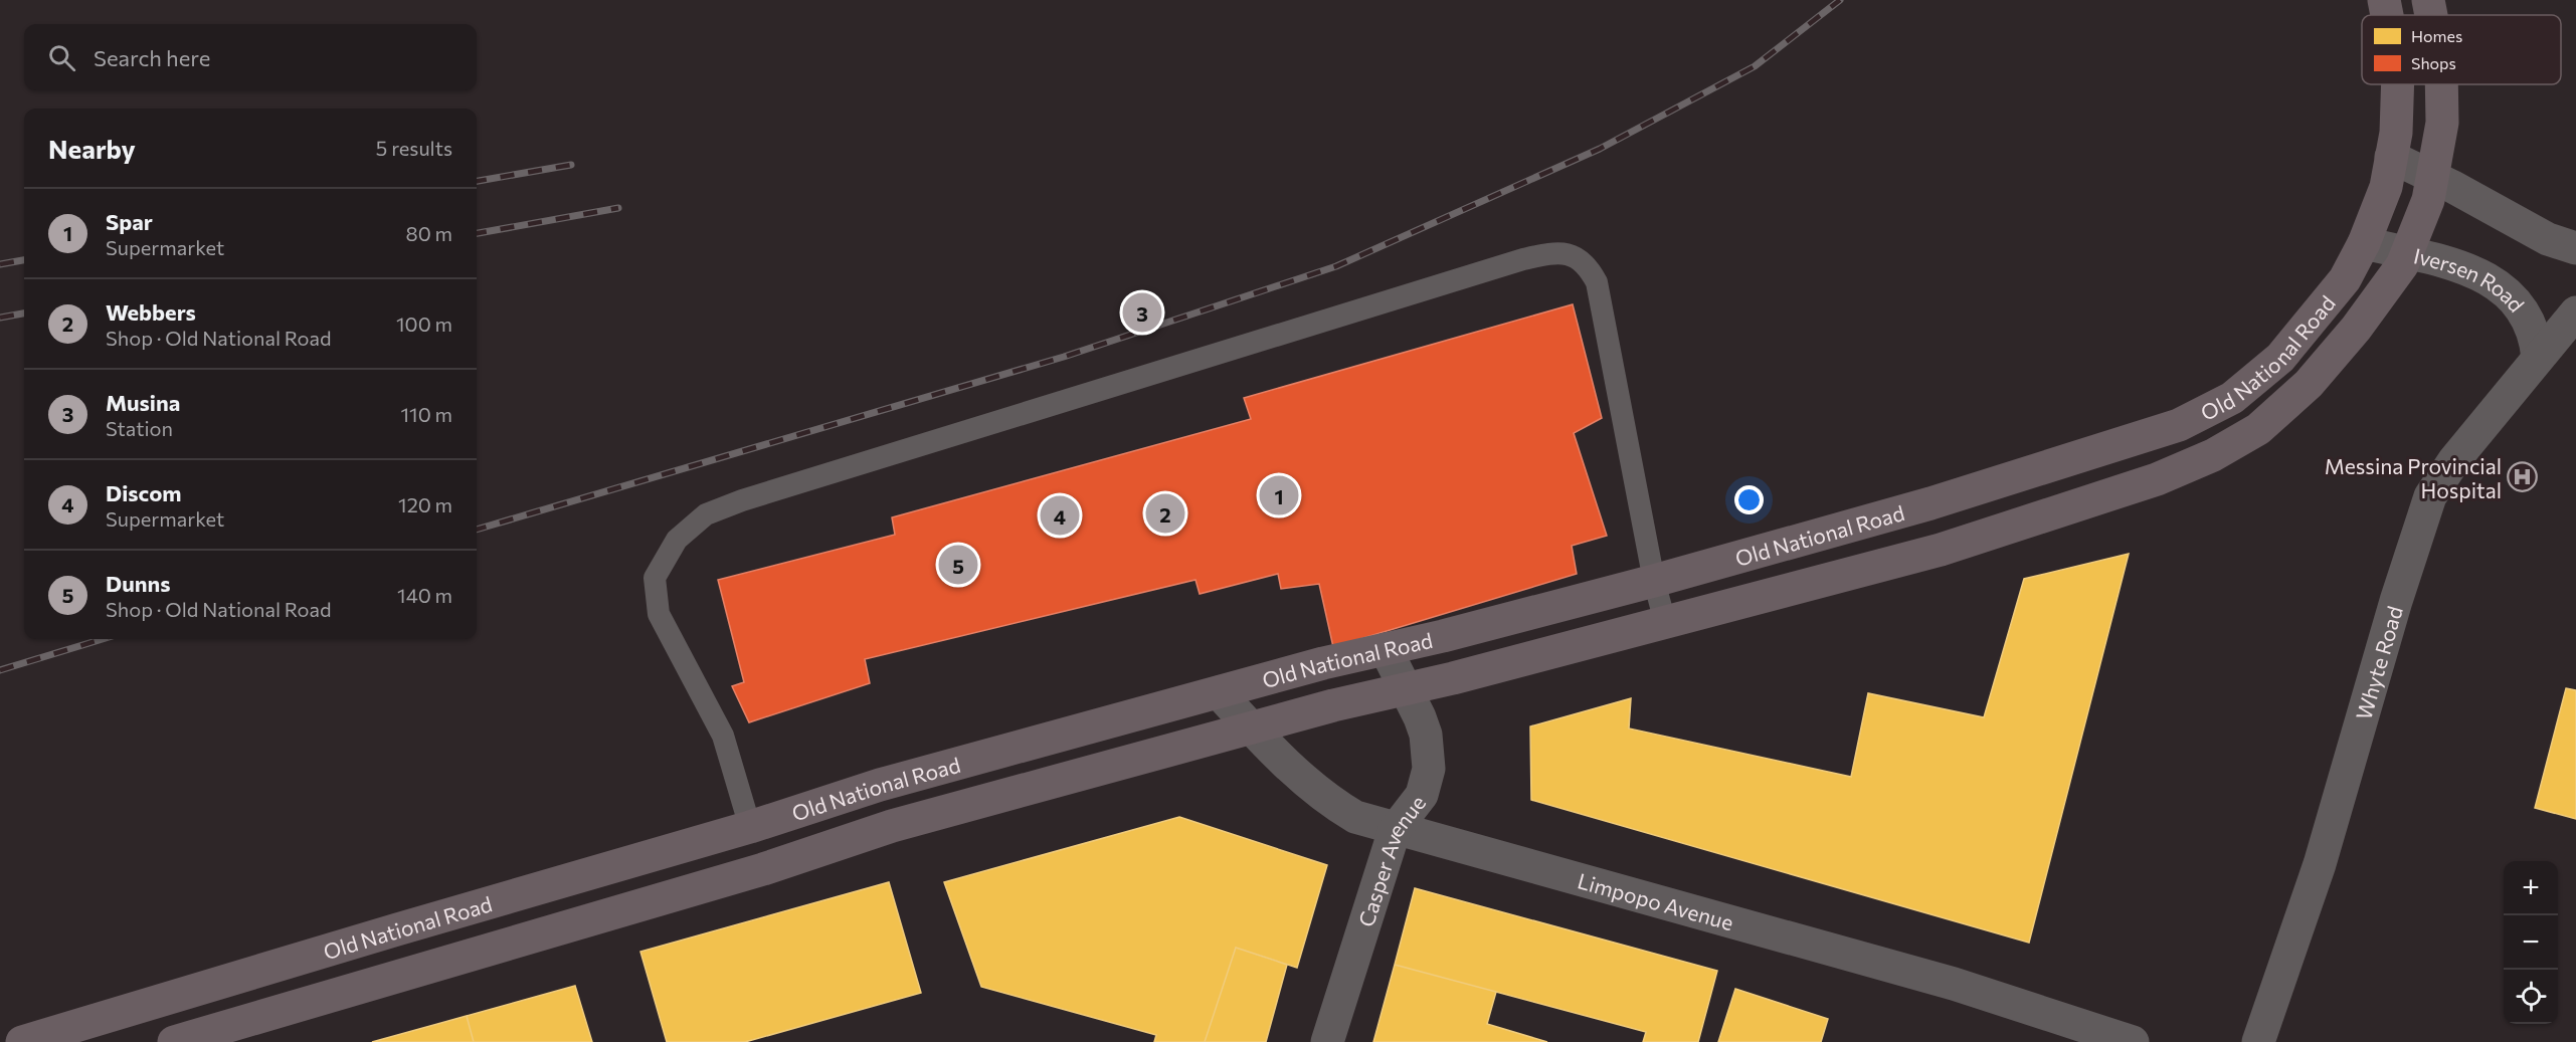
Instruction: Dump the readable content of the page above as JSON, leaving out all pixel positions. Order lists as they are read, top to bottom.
{
  "streets": {
    "main road": ["Old National Road"],
    "street": [
      "Iversen Road",
      "Whyte Road",
      "Casper Avenue",
      "Limpopo Avenue"
    ]
  },
  "crossings": [
    ["Iversen Road", "Old National Road"],
    ["Iversen Road", "Whyte Road"],
    ["Old National Road", "Casper Avenue"],
    ["Old National Road", "Limpopo Avenue"],
    ["Casper Avenue", "Limpopo Avenue"]
  ],
  "places": {
    "hospital": ["Messina Provincial Hospital"]
  },
  "legend": ["Homes", "Shops"],
  "page": {
    "search": "Search here",
    "heading": ["Nearby", "5 results"],
    "list": [
      {
        "mark": "1",
        "name": "Spar",
        "note": "Supermarket",
        "value": "80 m"
      },
      {
        "mark": "2",
        "name": "Webbers",
        "note": "Shop · Old National Road",
        "value": "100 m"
      },
      {
        "mark": "3",
        "name": "Musina",
        "note": "Station",
        "value": "110 m"
      },
      {
        "mark": "4",
        "name": "Discom",
        "note": "Supermarket",
        "value": "120 m"
      },
      {
        "mark": "5",
        "name": "Dunns",
        "note": "Shop · Old National Road",
        "value": "140 m"
      }
    ],
    "pins": [
      "3",
      "1",
      "2",
      "4",
      "5"
    ],
    "map_buttons": ["+", "−"]
  }
}
